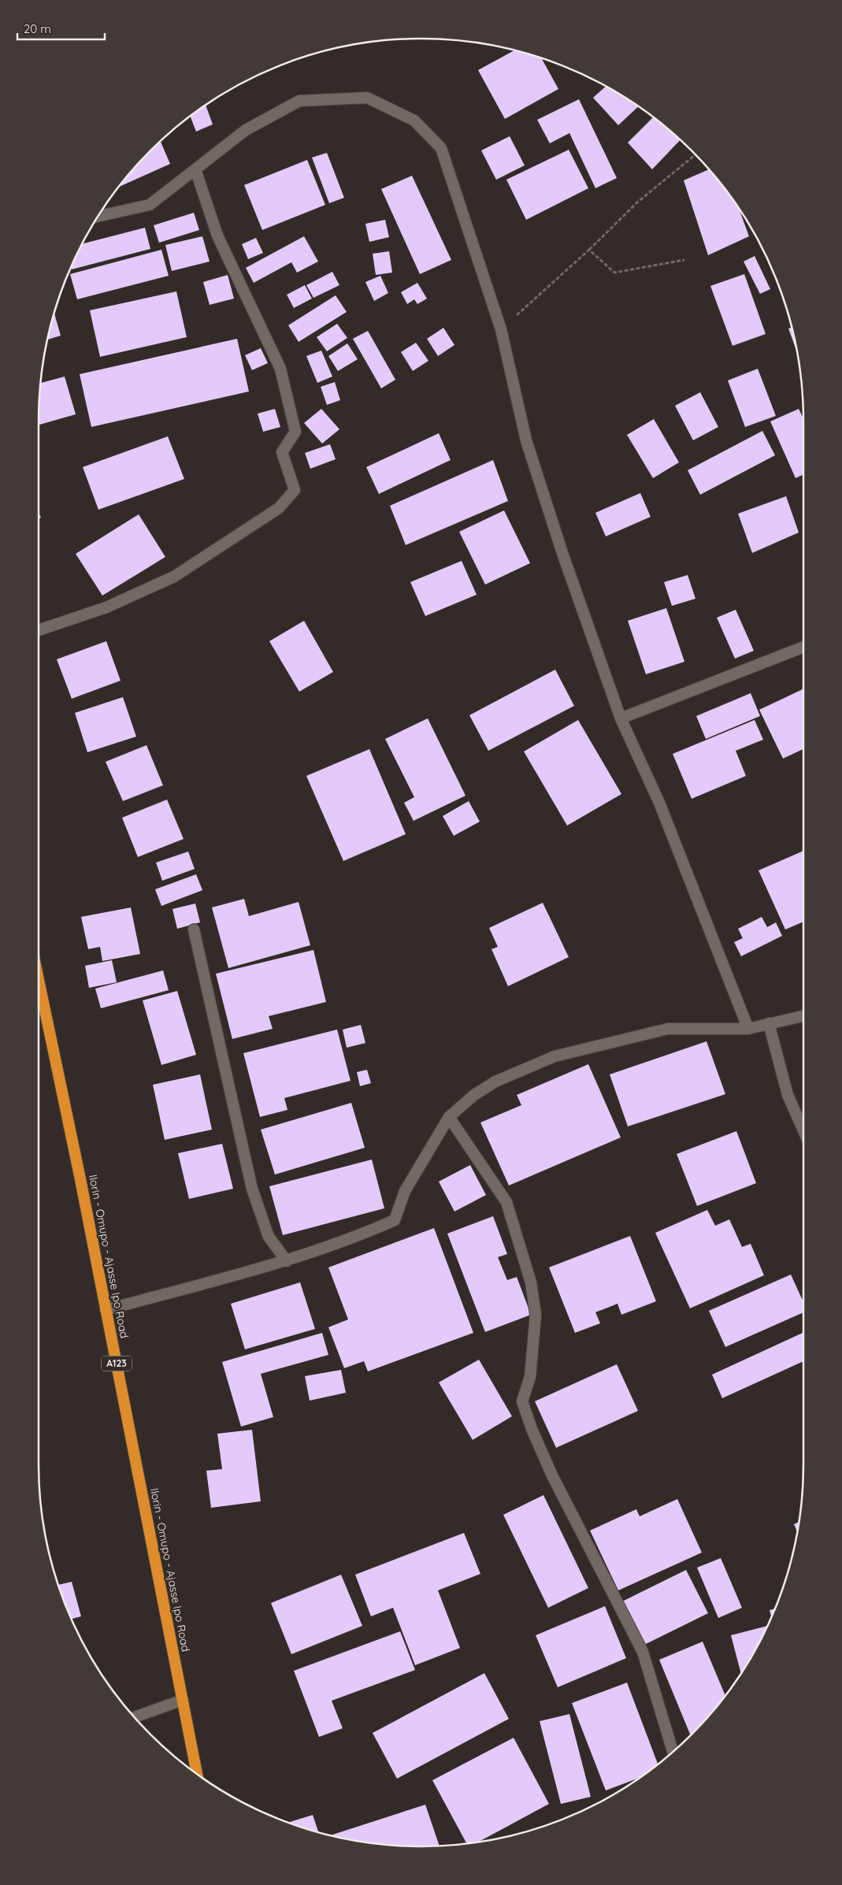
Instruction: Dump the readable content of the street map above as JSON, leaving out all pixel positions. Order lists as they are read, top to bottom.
{
  "streets": {
    "highway": ["Ilorin - Omupo - Ajasse Ipo Road", "A123"]
  },
  "scale_bar": "20 m"
}
